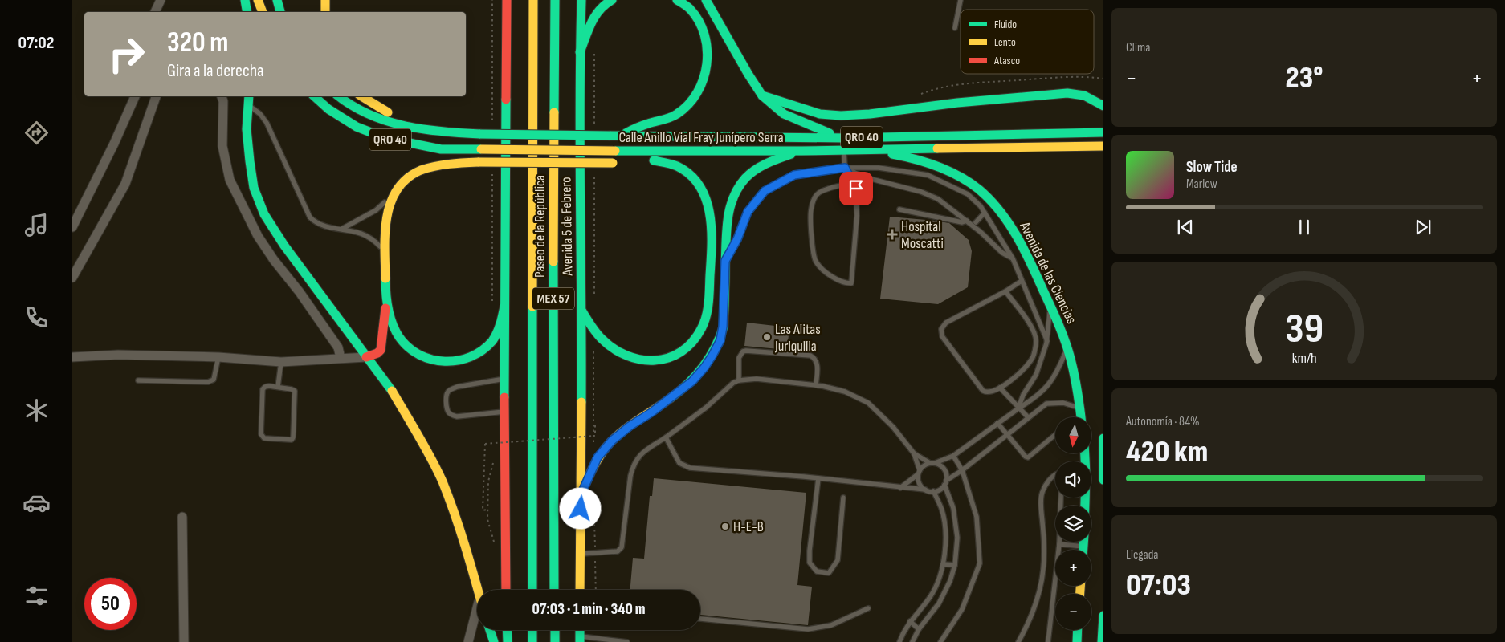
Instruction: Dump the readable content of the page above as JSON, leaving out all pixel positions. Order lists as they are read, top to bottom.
{
  "streets": {
    "main road": [
      "Calle Anillo Vial Fray Junípero Serra",
      "QRO 40",
      "Paseo de la República",
      "Avenida 5 de Febrero",
      "Avenida de las Ciencias",
      "MEX 57"
    ]
  },
  "crossings": [
    ["Calle Anillo Vial Fray Junípero Serra", "Avenida de las Ciencias"]
  ],
  "places": {
    "health": ["Hospital Moscatti"],
    "other": ["Las Alitas Juriquilla", "H-E-B"]
  },
  "legend": ["Fluido", "Lento", "Atasco"],
  "north": "bottom",
  "page": {
    "tabs": "07:02",
    "tile": [
      "Clima",
      ["Autonomía · 84%", "420 km"],
      ["Llegada", "07:03"]
    ],
    "turn": ["320 m", "Gira a la derecha"],
    "heat": ["−", "23°", "+"],
    "song": ["Slow Tide", "Marlow"],
    "map_buttons": ["+", "−"],
    "limit": "50",
    "trip": "07:03 · 1 min · 340 m",
    "gauge": ["39", "km/h"]
  }
}
